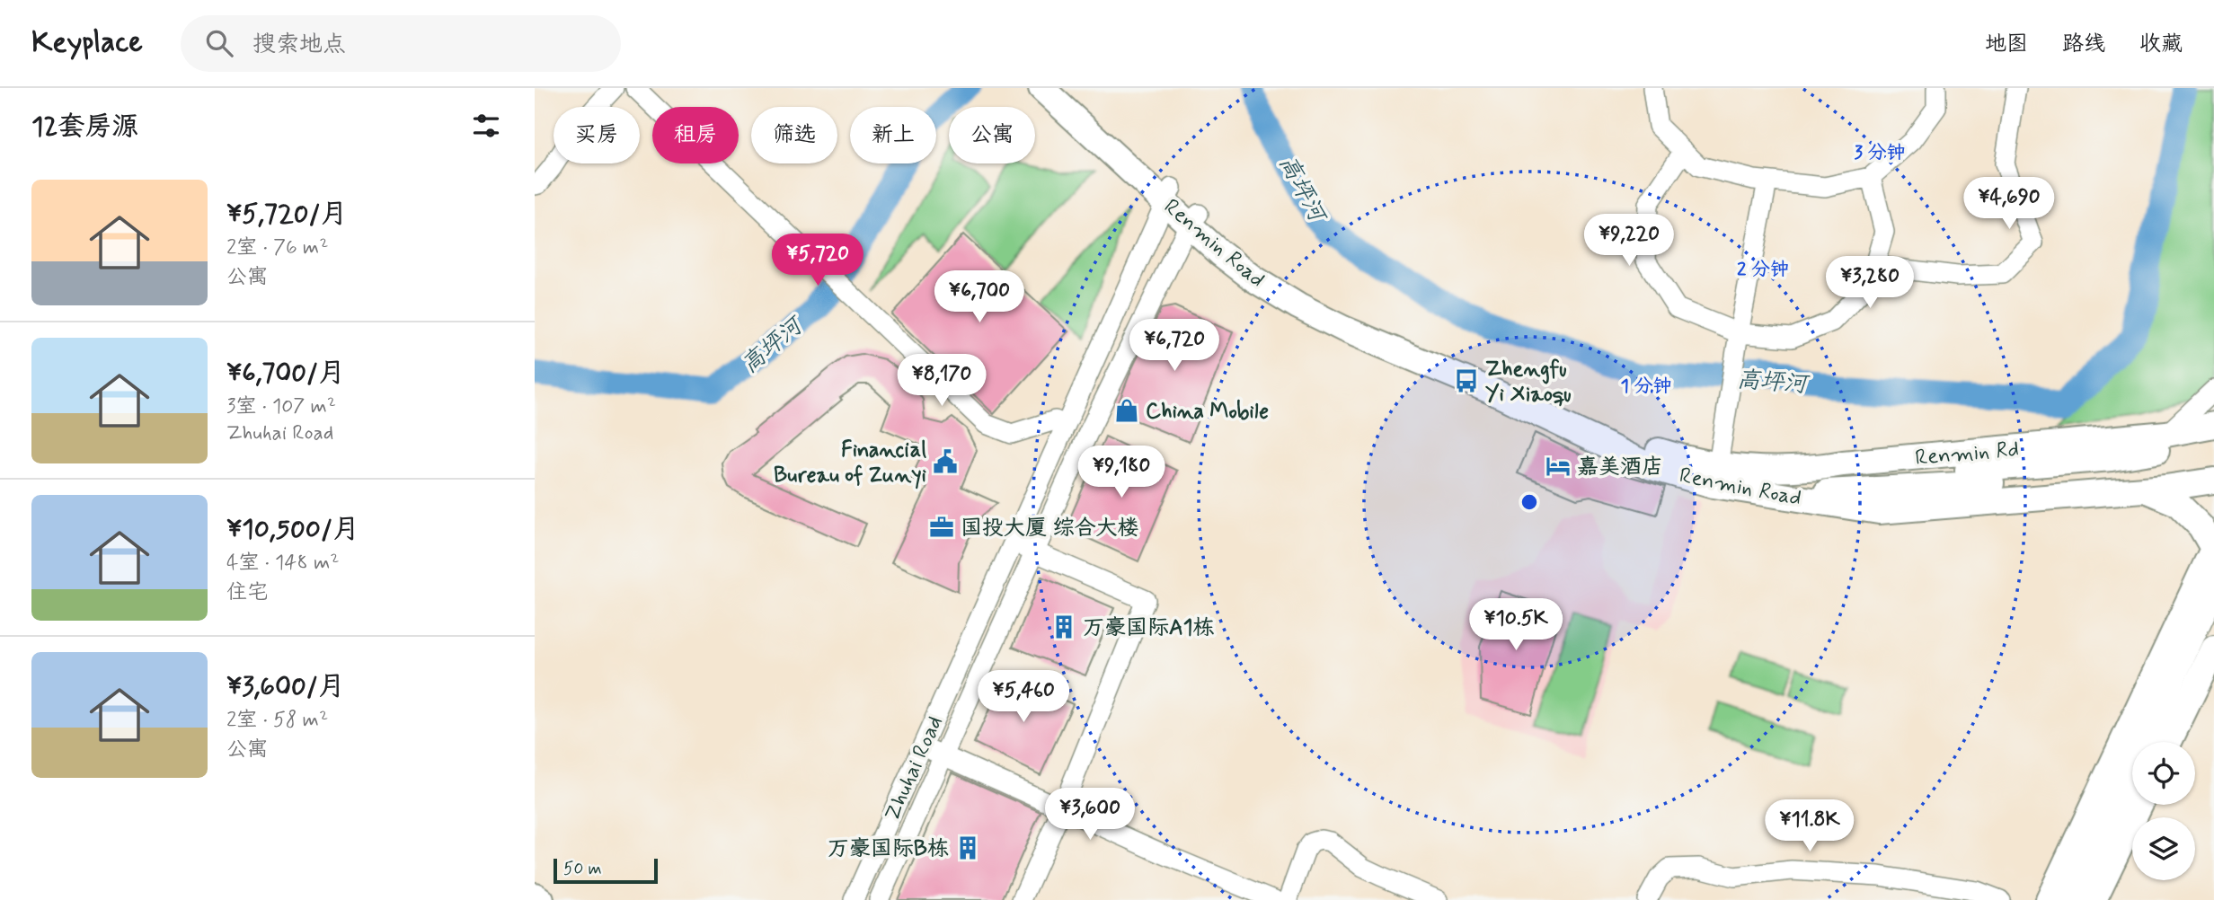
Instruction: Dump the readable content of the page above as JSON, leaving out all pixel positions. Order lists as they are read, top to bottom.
{
  "streets": {
    "main road": ["Renmin Road", "Renmin Rd"],
    "street": ["Zhuhai Road"]
  },
  "crossings": [
    ["Renmin Road", "Renmin Rd"],
    ["Renmin Road", "Zhuhai Road"]
  ],
  "water": ["高坪河"],
  "places": {
    "bus stop": ["Zhengfu Yi Xiaoqu"],
    "shop": ["China Mobile"],
    "public building": ["Financial Bureau of Zunyi"],
    "hotel": ["嘉美酒店"],
    "office": ["国投大厦 综合大楼"],
    "building": ["万豪国际A1栋", "万豪国际B栋"]
  },
  "scale_bar": "50 m",
  "page": {
    "header": "Keyplace",
    "search": "搜索地点",
    "nav": ["地图", "路线", "收藏"],
    "heading": "12套房源",
    "chip": [
      "买房",
      "租房",
      "筛选",
      "新上",
      "公寓"
    ],
    "list": [
      {
        "name": "¥5,720/月",
        "note": "2室 · 76 m² · 公寓"
      },
      {
        "name": "¥6,700/月",
        "note": "3室 · 107 m² · Zhuhai Road"
      },
      {
        "name": "¥10,500/月",
        "note": "4室 · 148 m² · 住宅"
      },
      {
        "name": "¥3,600/月",
        "note": "2室 · 58 m² · 公寓"
      }
    ],
    "price": [
      "¥4,690",
      "¥9,220",
      "¥5,720",
      "¥3,280",
      "¥6,700",
      "¥6,720",
      "¥8,170",
      "¥9,180",
      "¥10.5K",
      "¥5,460",
      "¥3,600",
      "¥11.8K"
    ],
    "scale": "50 m"
  },
  "rings": ["3 分钟", "2 分钟", "1 分钟"]
}
